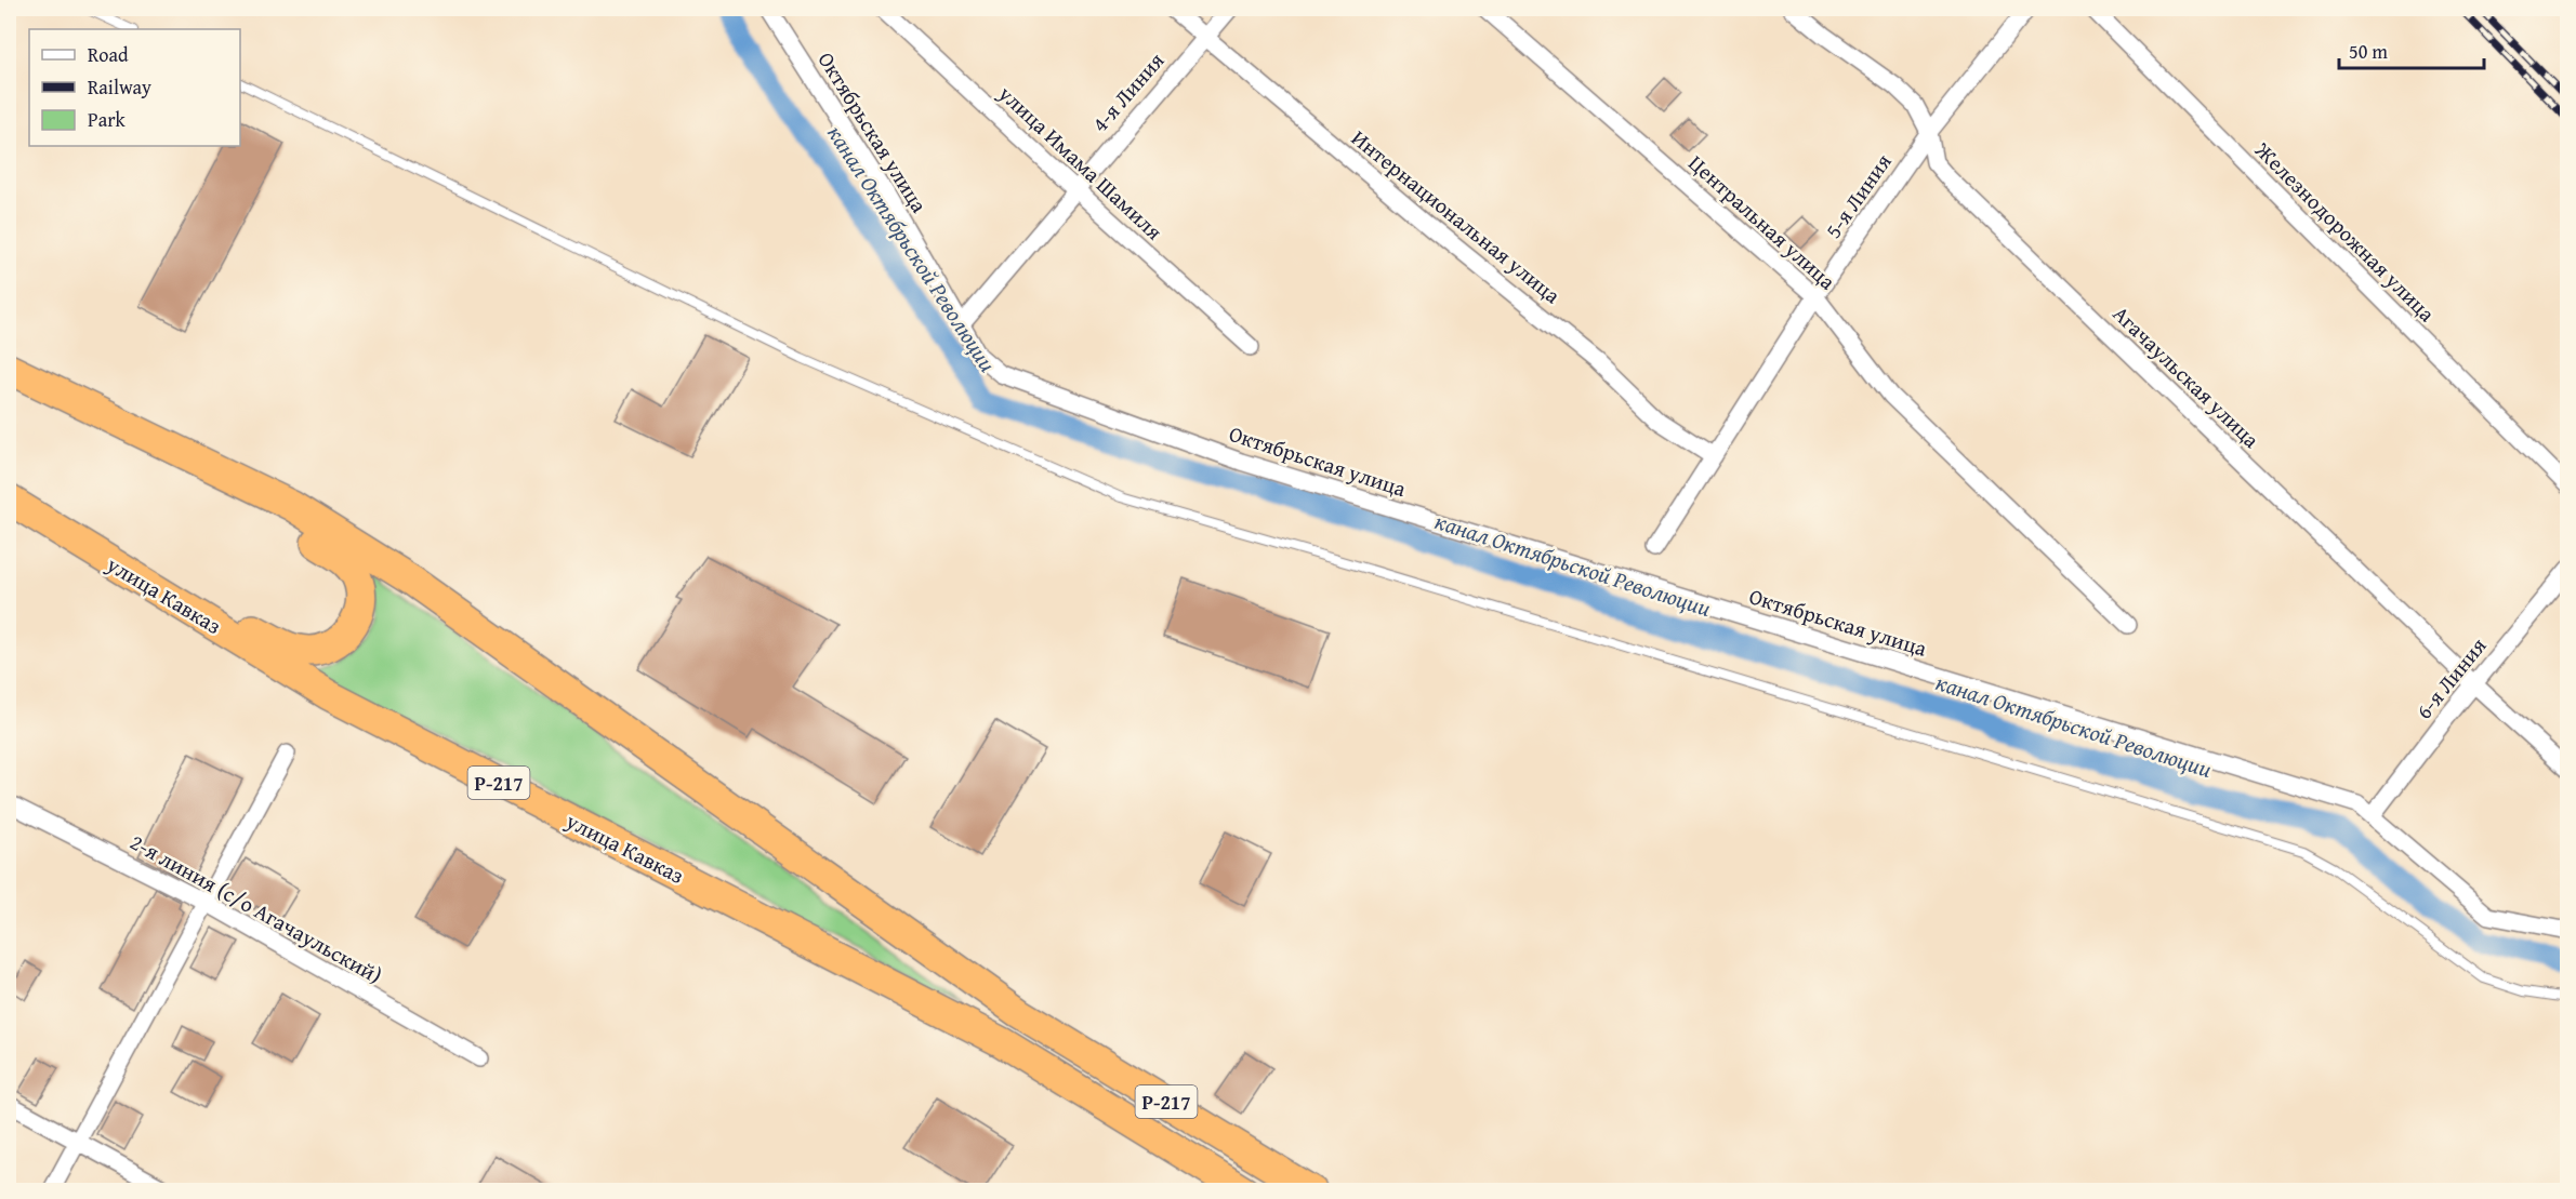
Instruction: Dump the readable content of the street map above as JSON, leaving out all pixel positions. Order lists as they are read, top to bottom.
{
  "streets": {
    "highway": ["улица Кавказ", "Р-217"],
    "street": [
      "4-я Линия",
      "Октябрьская улица",
      "улица Имама Шамиля",
      "5-я Линия",
      "Интернациональная улица",
      "Центральная улица",
      "Железнодорожная улица",
      "Агачаульская улица",
      "6-я Линия",
      "2-я линия (с/о Агачаульский)"
    ]
  },
  "crossings": [
    ["4-я Линия", "Октябрьская улица"],
    ["4-я Линия", "улица Имама Шамиля"],
    ["4-я Линия", "Интернациональная улица"],
    ["Октябрьская улица", "6-я Линия"],
    ["5-я Линия", "Интернациональная улица"],
    ["5-я Линия", "Центральная улица"],
    ["5-я Линия", "Агачаульская улица"],
    ["Агачаульская улица", "6-я Линия"]
  ],
  "water": ["канал Октябрьской Революции"],
  "legend": ["Road", "Railway", "Park"],
  "scale_bar": "50 m"
}
